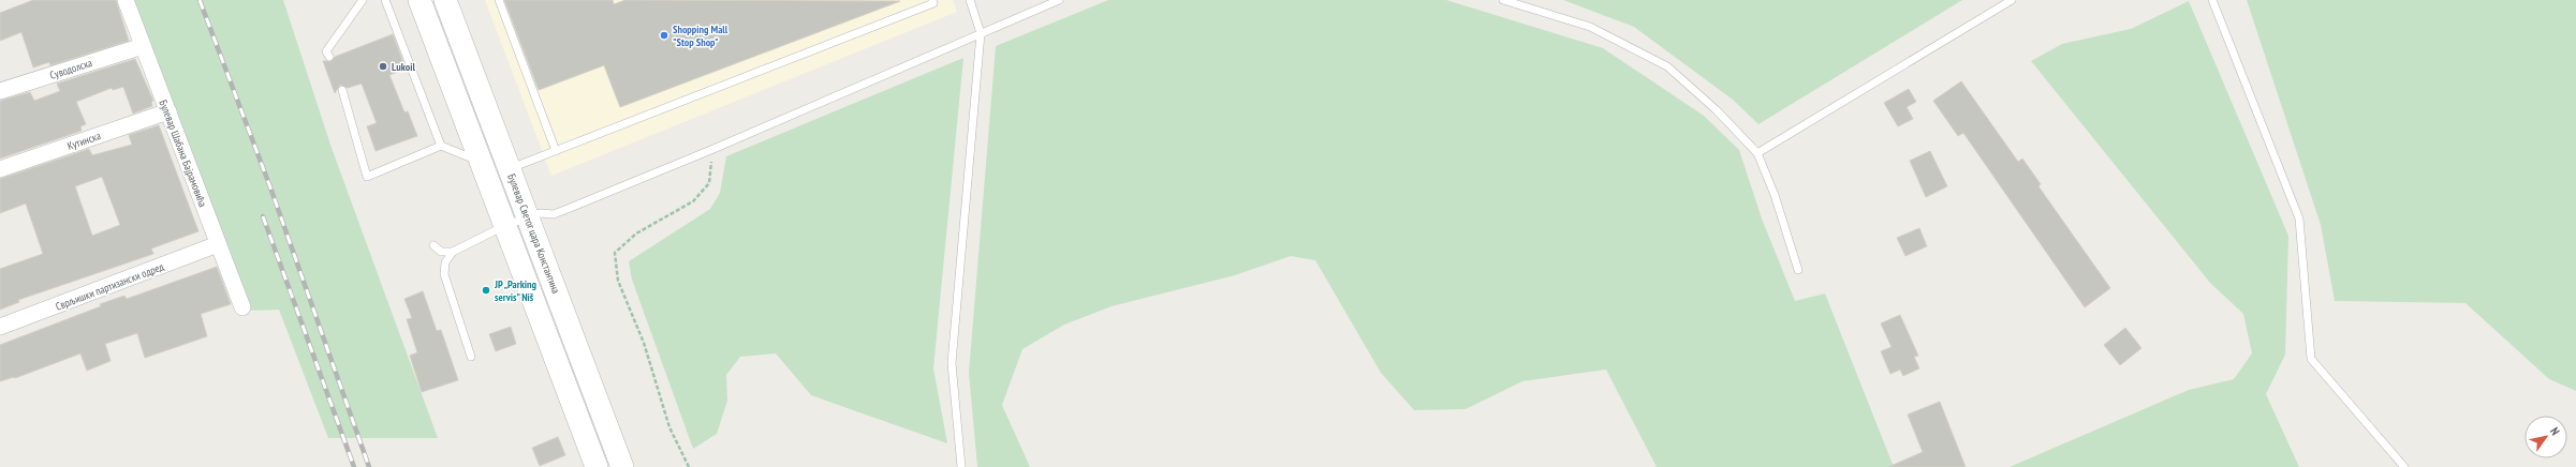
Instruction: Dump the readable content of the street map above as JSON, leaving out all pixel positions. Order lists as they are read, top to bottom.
{
  "streets": {
    "main road": ["Булевар Светог цара Константина"],
    "street": [
      "Суводолска",
      "Кутинска",
      "Булевар Шабана Бајрамовића",
      "Сврљишки партизански одред"
    ]
  },
  "crossings": [
    ["Суводолска", "Булевар Шабана Бајрамовића"],
    ["Кутинска", "Булевар Шабана Бајрамовића"],
    ["Булевар Шабана Бајрамовића", "Сврљишки партизански одред"]
  ],
  "places": ["Shopping Mall \"Stop Shop\"", "Lukoil", "JP „Parking servis” Niš"],
  "north": "top right"
}
